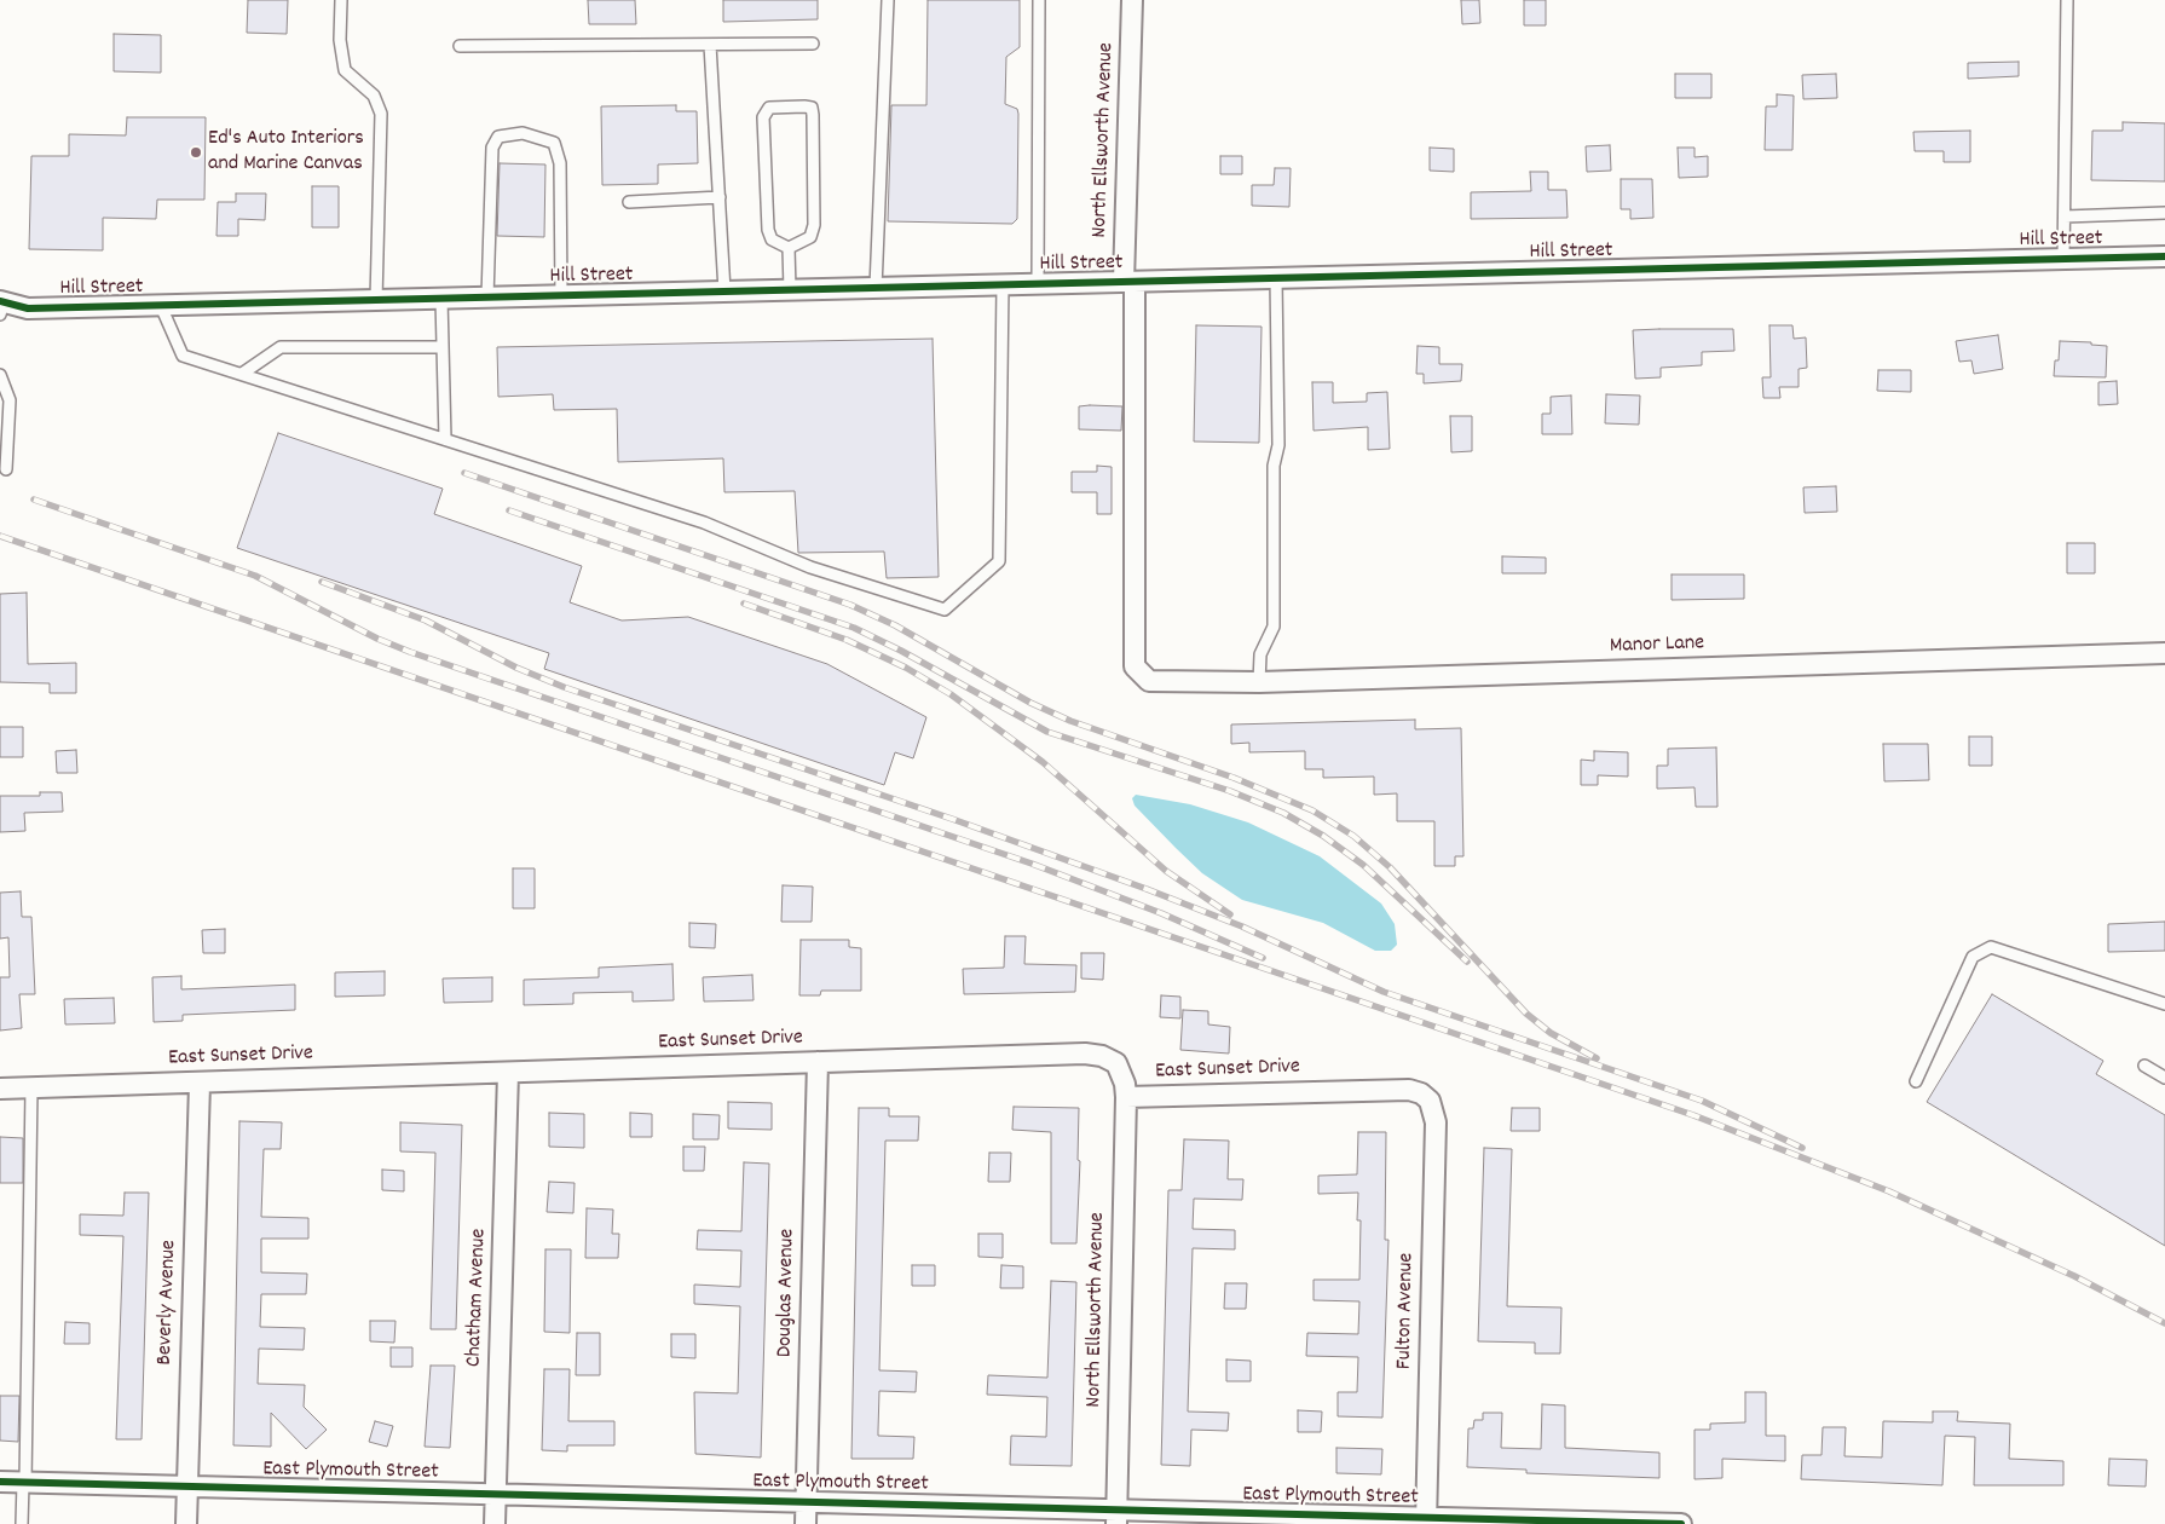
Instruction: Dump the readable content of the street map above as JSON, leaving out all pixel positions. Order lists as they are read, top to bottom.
{
  "streets": {
    "street": [
      "North Ellsworth Avenue",
      "Hill Street",
      "Manor Lane",
      "East Sunset Drive",
      "Douglas Avenue",
      "Chatham Avenue",
      "Beverly Avenue",
      "Fulton Avenue",
      "East Plymouth Street"
    ]
  },
  "crossings": [
    ["North Ellsworth Avenue", "Hill Street"],
    ["North Ellsworth Avenue", "Manor Lane"],
    ["North Ellsworth Avenue", "East Sunset Drive"],
    ["North Ellsworth Avenue", "East Plymouth Street"],
    ["East Sunset Drive", "Douglas Avenue"],
    ["East Sunset Drive", "Chatham Avenue"],
    ["East Sunset Drive", "Beverly Avenue"],
    ["East Sunset Drive", "Fulton Avenue"],
    ["Douglas Avenue", "East Plymouth Street"],
    ["Chatham Avenue", "East Plymouth Street"],
    ["Beverly Avenue", "East Plymouth Street"],
    ["Fulton Avenue", "East Plymouth Street"]
  ],
  "places": ["Ed's Auto Interiors and Marine Canvas"]
}
